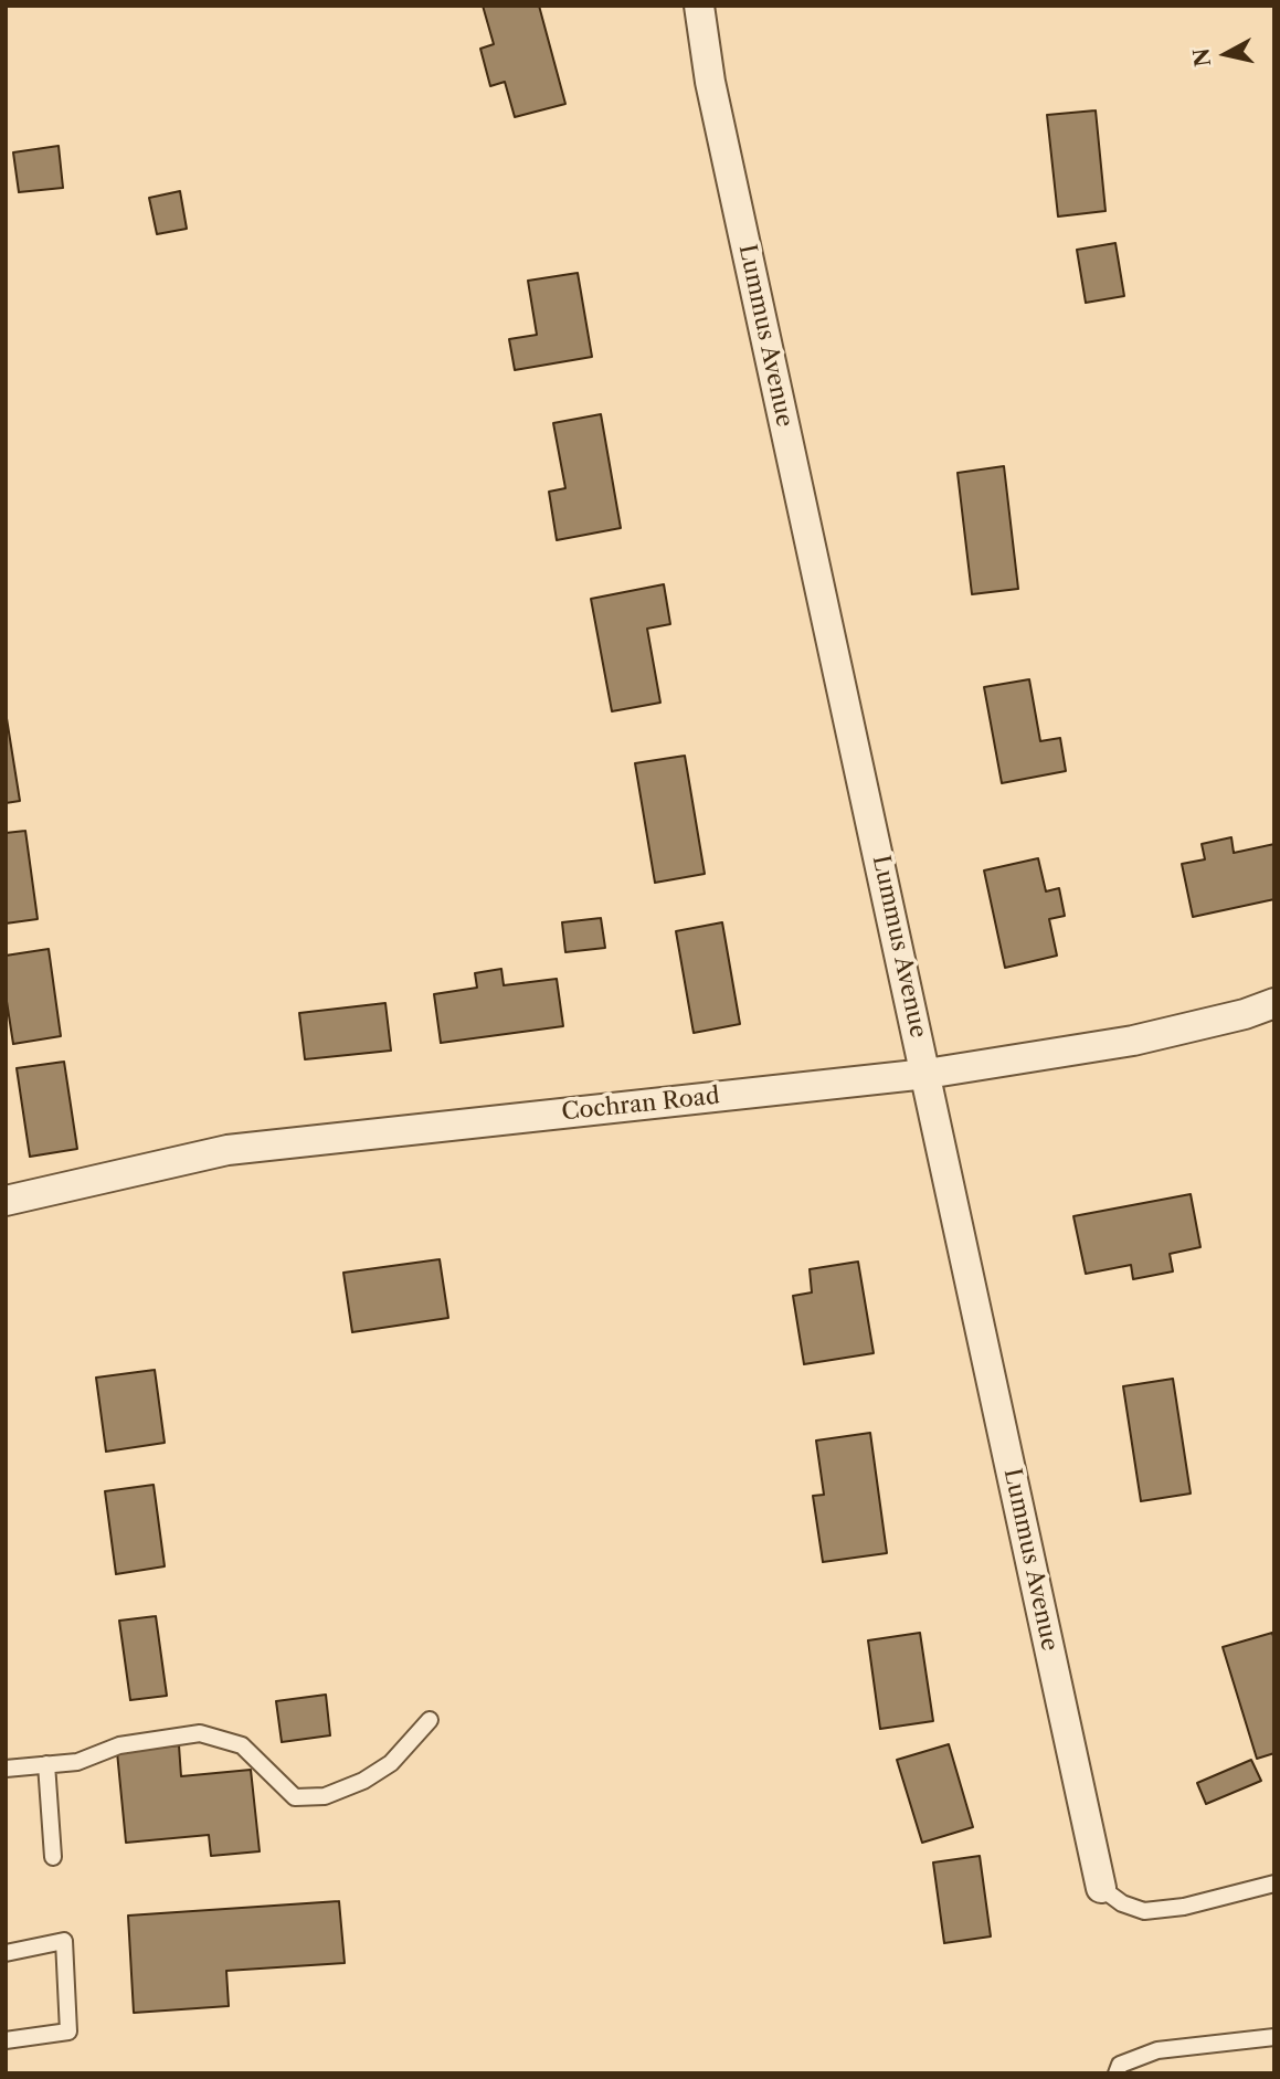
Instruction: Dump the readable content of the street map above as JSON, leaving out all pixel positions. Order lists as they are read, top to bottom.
{
  "streets": {
    "street": ["Lummus Avenue", "Cochran Road"]
  },
  "crossings": [
    ["Lummus Avenue", "Cochran Road"]
  ],
  "north": "left"
}
